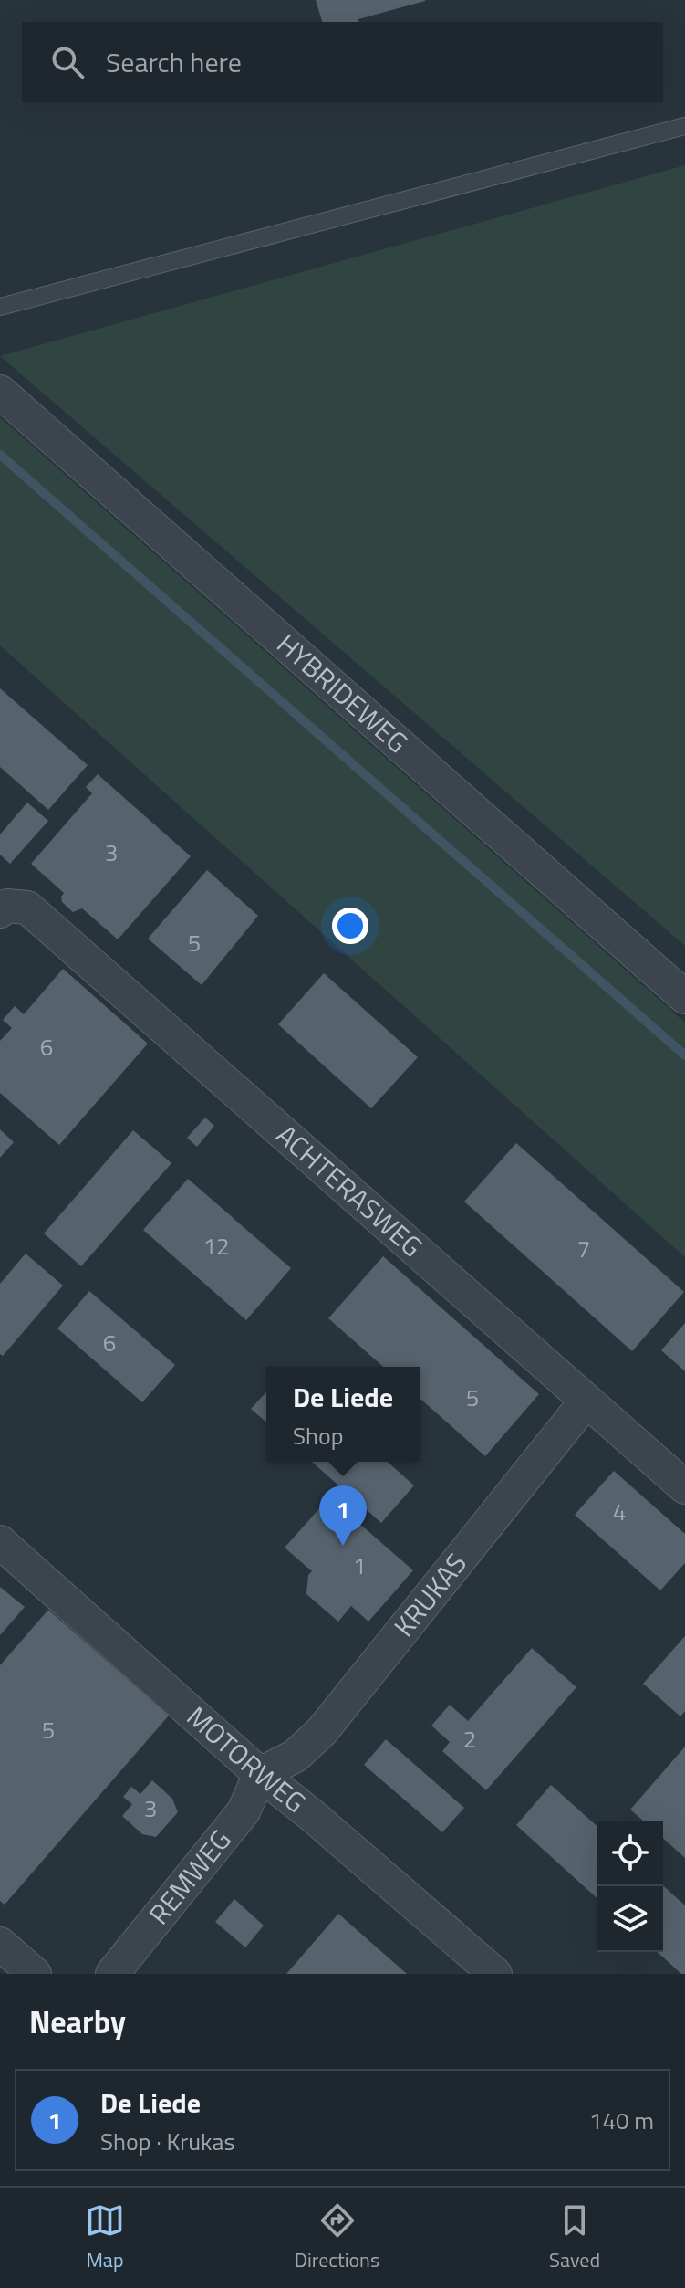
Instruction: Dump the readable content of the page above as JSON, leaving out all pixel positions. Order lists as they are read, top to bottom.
{
  "streets": {
    "street": [
      "HYBRIDEWEG",
      "ACHTERASWEG",
      "KRUKAS",
      "MOTORWEG",
      "REMWEG"
    ]
  },
  "crossings": [
    ["ACHTERASWEG", "KRUKAS"],
    ["KRUKAS", "MOTORWEG"],
    ["KRUKAS", "REMWEG"],
    ["MOTORWEG", "REMWEG"]
  ],
  "house_numbers": [
    "3",
    "5",
    "6",
    "12",
    "7",
    "6",
    "5",
    "4",
    "1",
    "5",
    "2",
    "3"
  ],
  "page": {
    "search": "Search here",
    "popup": ["De Liede", "Shop"],
    "pins": "1",
    "heading": "Nearby",
    "list": [
      {
        "mark": "1",
        "name": "De Liede",
        "note": "Shop · Krukas",
        "value": "140 m"
      }
    ],
    "nav": ["Map", "Directions", "Saved"]
  }
}
